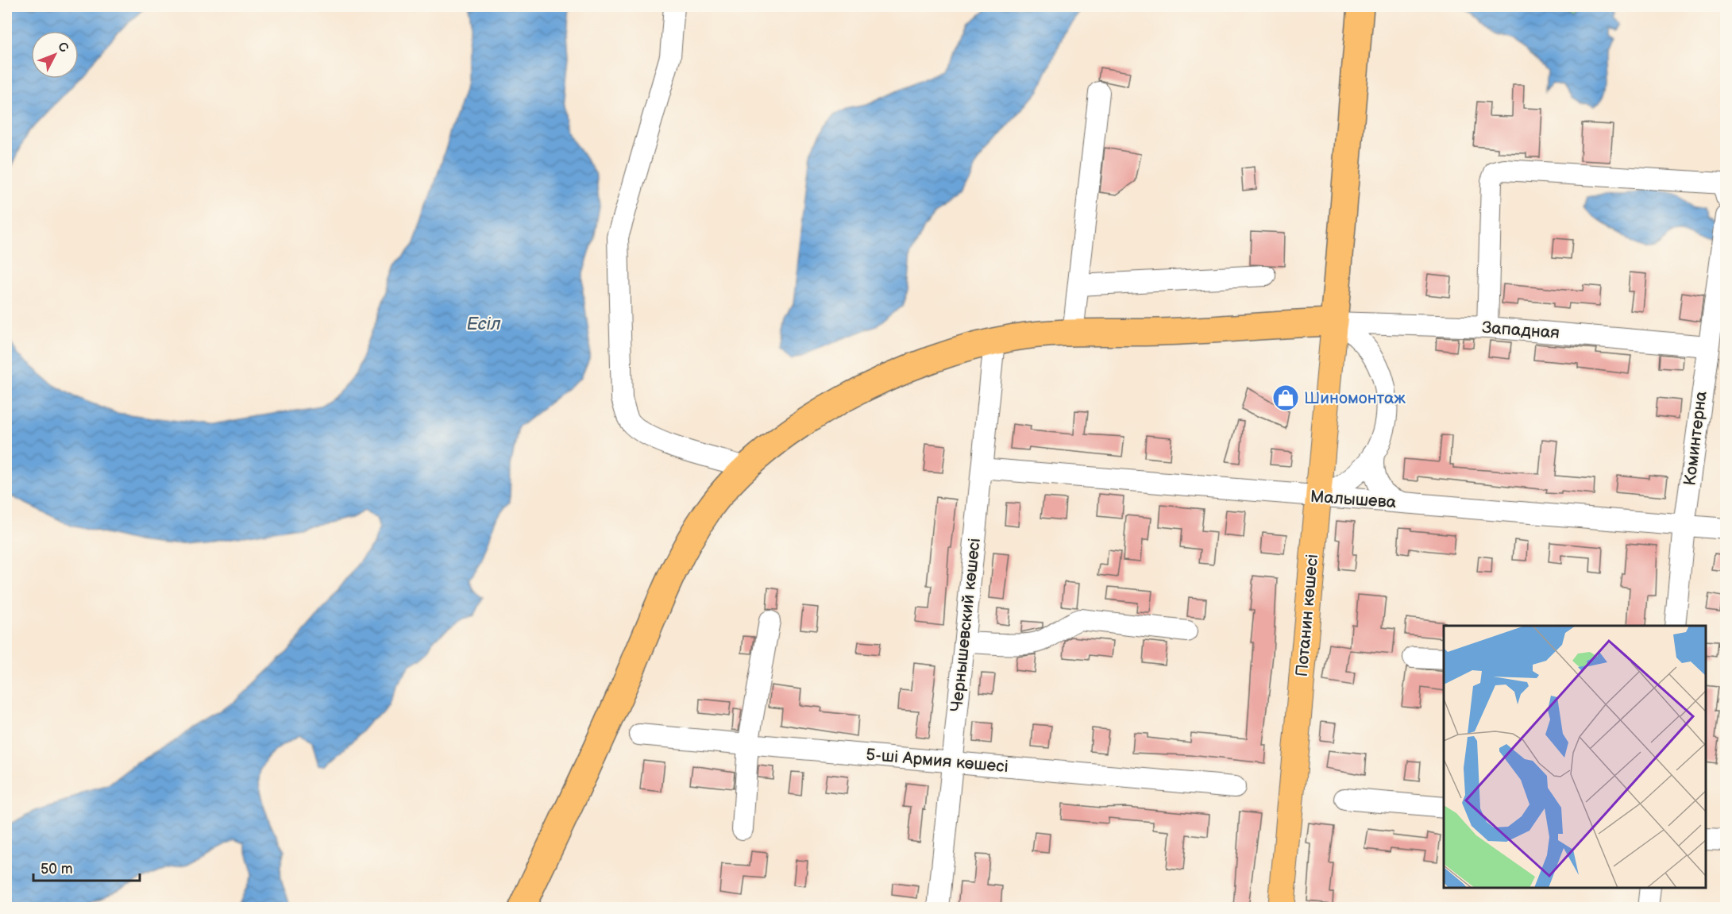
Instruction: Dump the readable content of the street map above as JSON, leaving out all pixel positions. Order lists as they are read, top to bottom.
{
  "streets": {
    "main road": ["Потанин көшесі"],
    "street": [
      "Западная",
      "Коминтерна",
      "Малышева",
      "Чернышевский көшесі",
      "5-ші Армия көшесі"
    ]
  },
  "crossings": [
    ["Западная", "Коминтерна"],
    ["Западная", "Потанин көшесі"],
    ["Коминтерна", "Малышева"],
    ["Малышева", "Потанин көшесі"],
    ["Малышева", "Чернышевский көшесі"],
    ["Чернышевский көшесі", "5-ші Армия көшесі"]
  ],
  "water": ["Есіл"],
  "places": {
    "shop": ["Шиномонтаж"]
  },
  "scale_bar": "50 m",
  "north": "top right"
}
